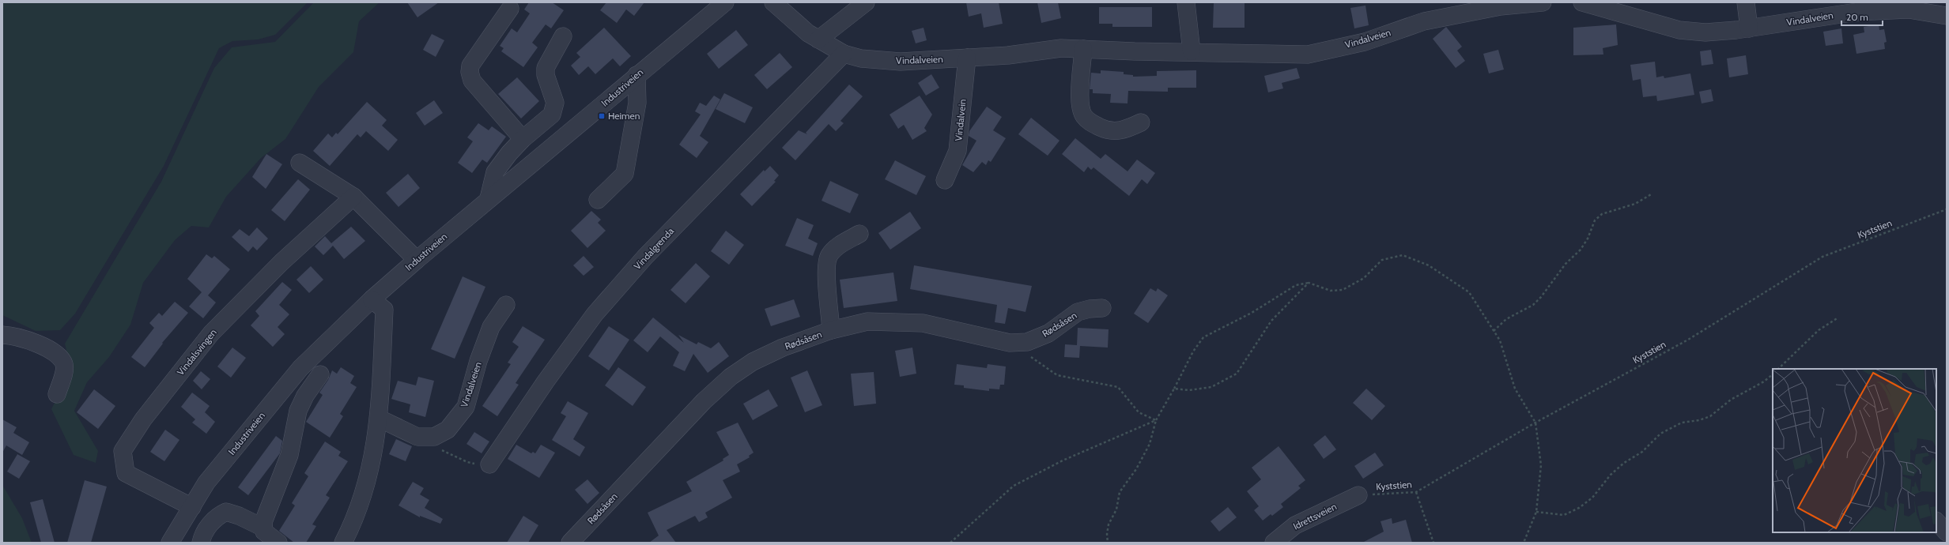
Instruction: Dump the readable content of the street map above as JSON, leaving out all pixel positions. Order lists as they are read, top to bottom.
{
  "streets": {
    "street": [
      "Vindalveien",
      "Industriveien",
      "Vindalvein",
      "Vindalgrenda",
      "Rødsåsen",
      "Vindalsvingen",
      "Idrettsveien"
    ],
    "path": ["Kyststien"]
  },
  "crossings": [
    ["Vindalveien", "Vindalvein"],
    ["Vindalveien", "Vindalgrenda"],
    ["Industriveien", "Vindalsvingen"],
    ["Kyststien", "Idrettsveien"]
  ],
  "places": {
    "transit": ["Heimen"]
  },
  "scale_bar": "20 m"
}
